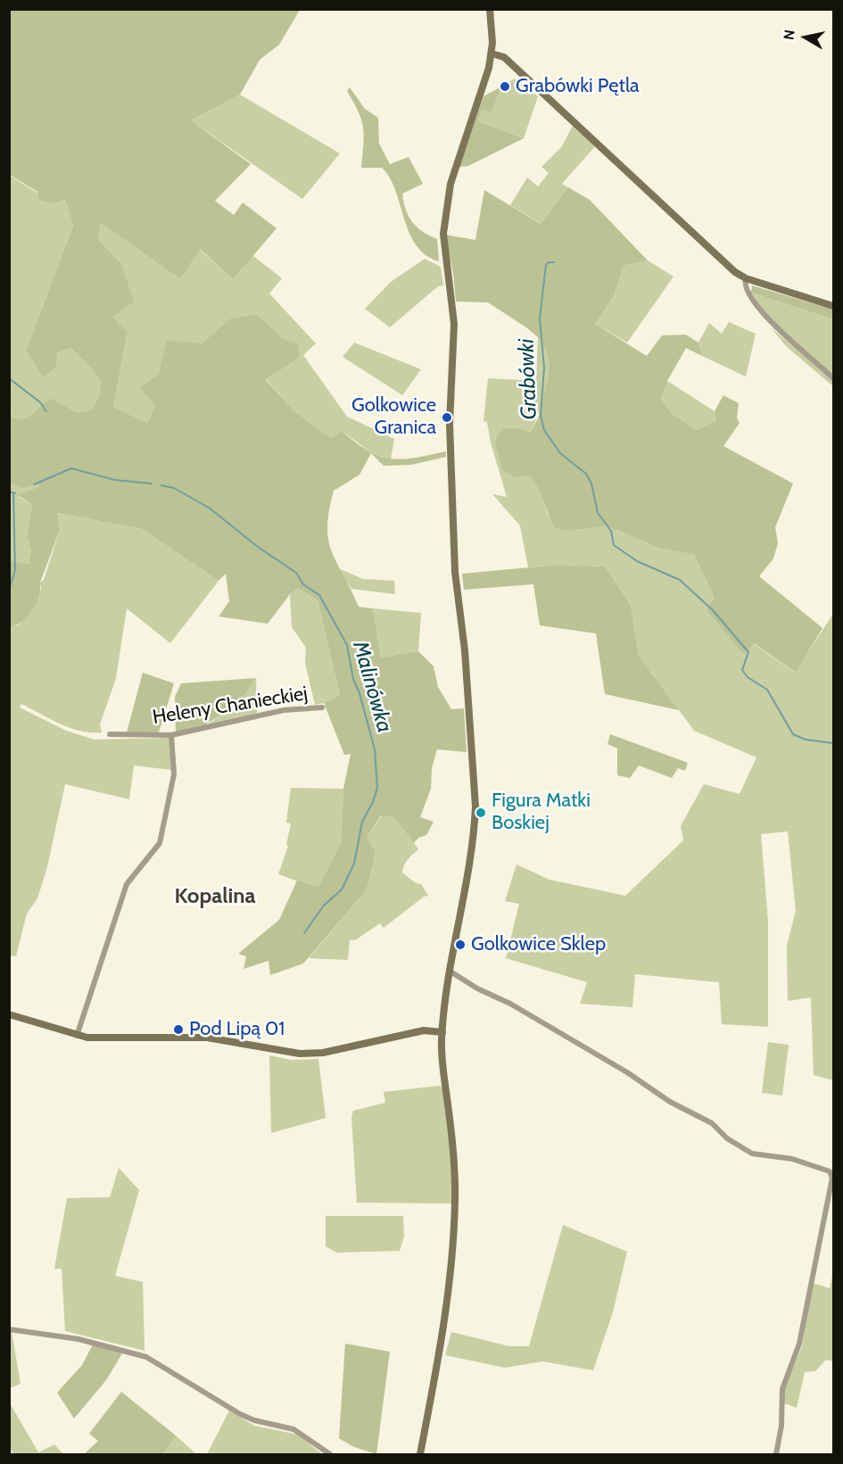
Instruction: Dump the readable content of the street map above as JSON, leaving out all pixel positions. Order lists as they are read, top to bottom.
{
  "streets": {
    "street": ["Heleny Chanieckiej"]
  },
  "districts": ["Kopalina"],
  "water": ["Grabówki", "Malinówka"],
  "places": [
    "Grabówki Pętla",
    "Golkowice Granica",
    "Figura Matki Boskiej",
    "Golkowice Sklep",
    "Pod Lipą 01"
  ],
  "north": "left"
}
